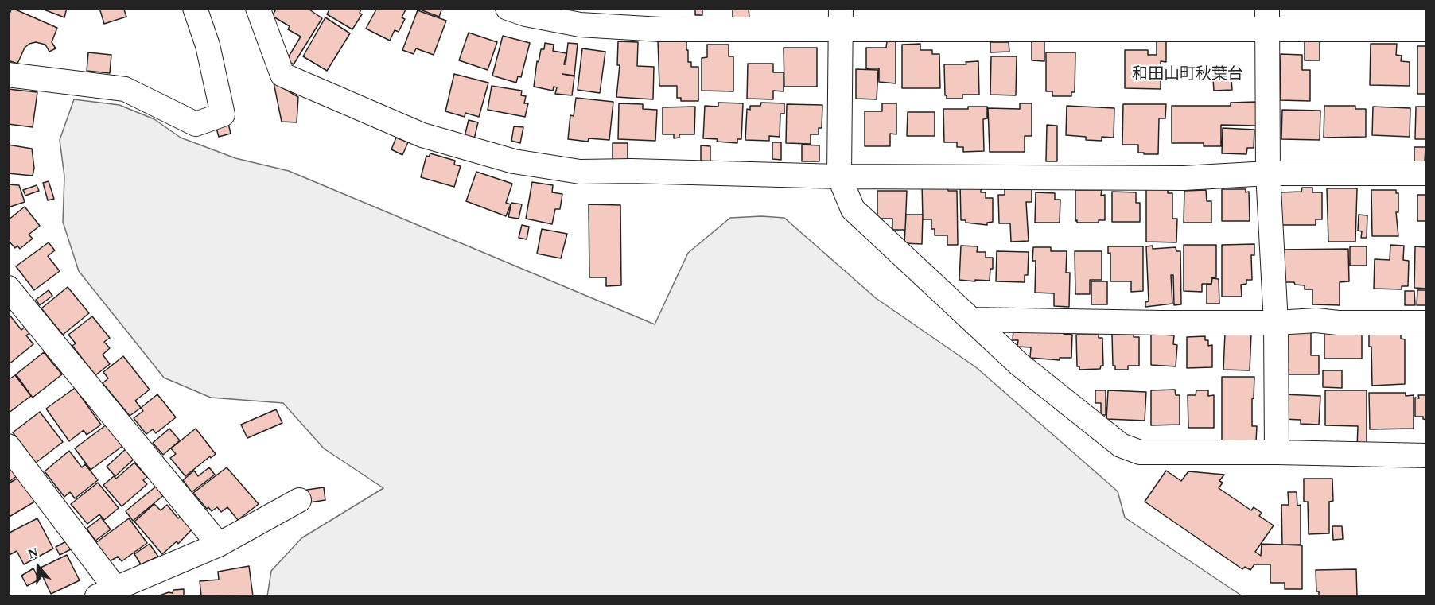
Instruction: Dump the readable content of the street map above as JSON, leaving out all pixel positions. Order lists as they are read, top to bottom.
{
  "districts": ["和田山町秋葉台"],
  "north": "top"
}
